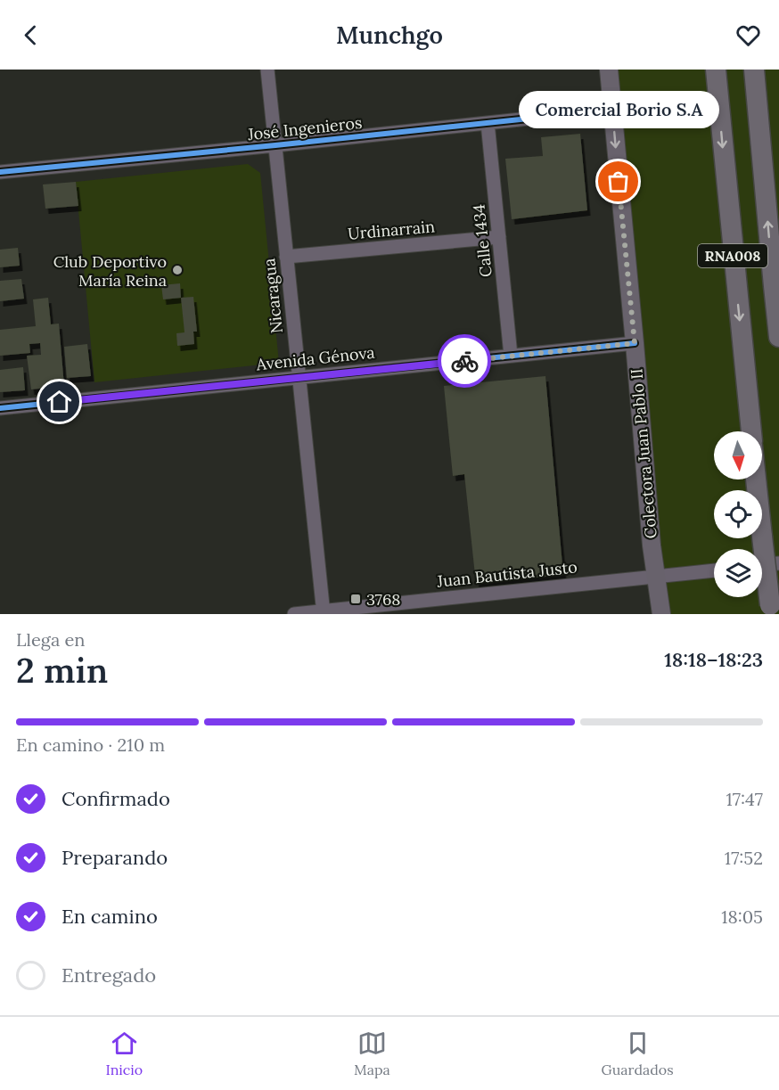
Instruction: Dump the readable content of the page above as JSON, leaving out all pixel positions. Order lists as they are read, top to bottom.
{
  "streets": {
    "highway": ["RNA008"],
    "main road": ["Colectora Juan Pablo II"],
    "street": [
      "José Ingenieros",
      "Urdinarrain",
      "Calle 1434",
      "Nicaragua",
      "Avenida Génova",
      "Juan Bautista Justo"
    ]
  },
  "crossings": [
    ["José Ingenieros", "Calle 1434"],
    ["José Ingenieros", "Nicaragua"],
    ["José Ingenieros", "Colectora Juan Pablo II"],
    ["Urdinarrain", "Calle 1434"],
    ["Urdinarrain", "Nicaragua"],
    ["Calle 1434", "Avenida Génova"],
    ["Nicaragua", "Avenida Génova"],
    ["Nicaragua", "Juan Bautista Justo"],
    ["Avenida Génova", "Colectora Juan Pablo II"],
    ["Colectora Juan Pablo II", "Juan Bautista Justo"]
  ],
  "one_way": ["Colectora Juan Pablo II"],
  "places": {
    "other": ["Comercial Borio S.A", "Club Deportivo María Reina"],
    "transit": ["3768"]
  },
  "north": "bottom",
  "page": {
    "header": "Munchgo",
    "bubble": "Comercial Borio S.A",
    "heading": ["2 min", "Llega en", "18:18–18:23"],
    "bar": "En camino · 210 m",
    "list": [
      ["Confirmado", "17:47"],
      ["Preparando", "17:52"],
      ["En camino", "18:05"],
      "Entregado"
    ],
    "tabs": ["Inicio", "Mapa", "Guardados"]
  }
}
